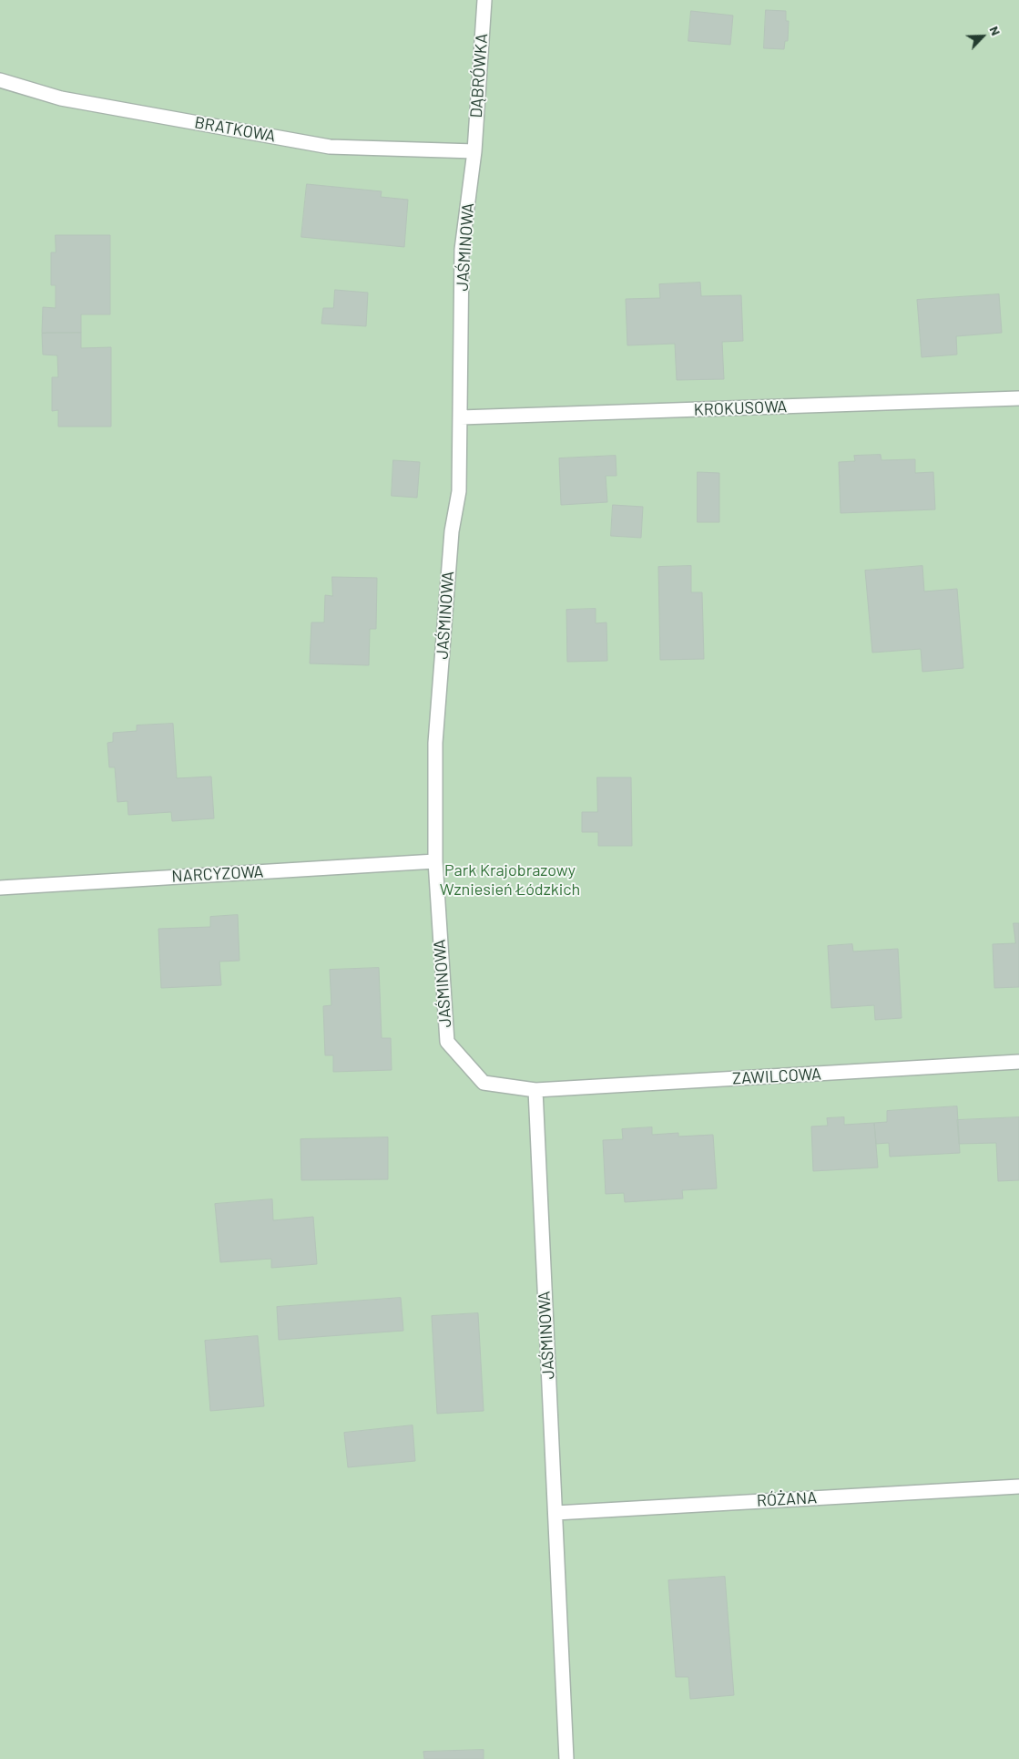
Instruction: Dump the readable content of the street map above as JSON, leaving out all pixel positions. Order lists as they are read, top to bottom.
{
  "streets": {
    "street": [
      "DĄBRÓWKA",
      "BRATKOWA",
      "JAŚMINOWA",
      "KROKUSOWA",
      "NARCYZOWA",
      "ZAWILCOWA",
      "RÓŻANA"
    ]
  },
  "crossings": [
    ["DĄBRÓWKA", "BRATKOWA"],
    ["DĄBRÓWKA", "JAŚMINOWA"],
    ["BRATKOWA", "JAŚMINOWA"],
    ["JAŚMINOWA", "KROKUSOWA"],
    ["JAŚMINOWA", "NARCYZOWA"],
    ["JAŚMINOWA", "ZAWILCOWA"],
    ["JAŚMINOWA", "RÓŻANA"]
  ],
  "parks": ["Park Krajobrazowy Wzniesień Łódzkich"],
  "north": "top right"
}
